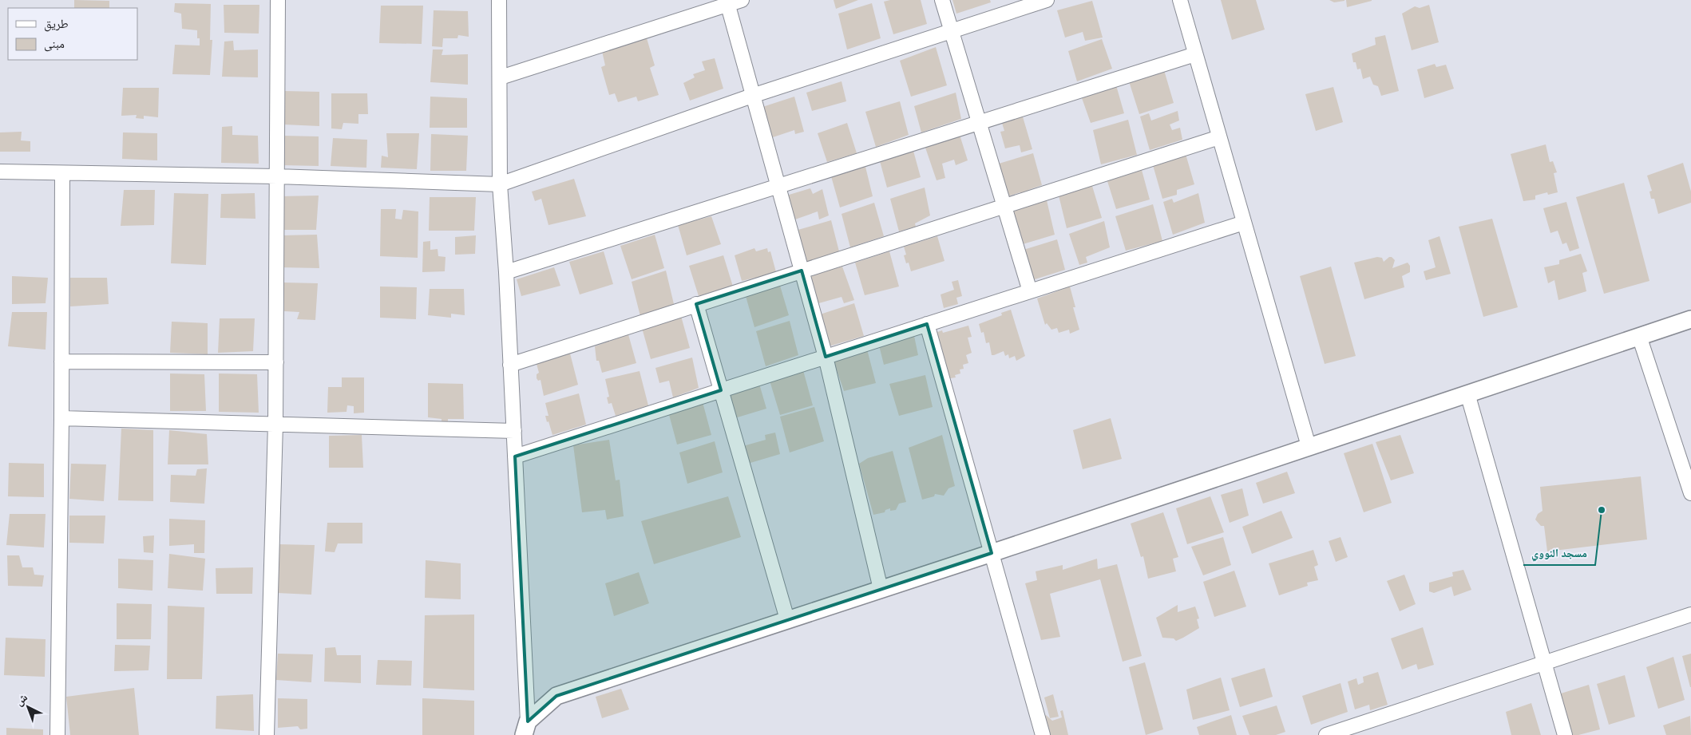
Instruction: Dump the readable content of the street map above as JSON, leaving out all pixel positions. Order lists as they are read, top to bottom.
{
  "places": ["مسجد النووي"],
  "legend": ["طريق", "مبنى"],
  "north": "top left"
}
